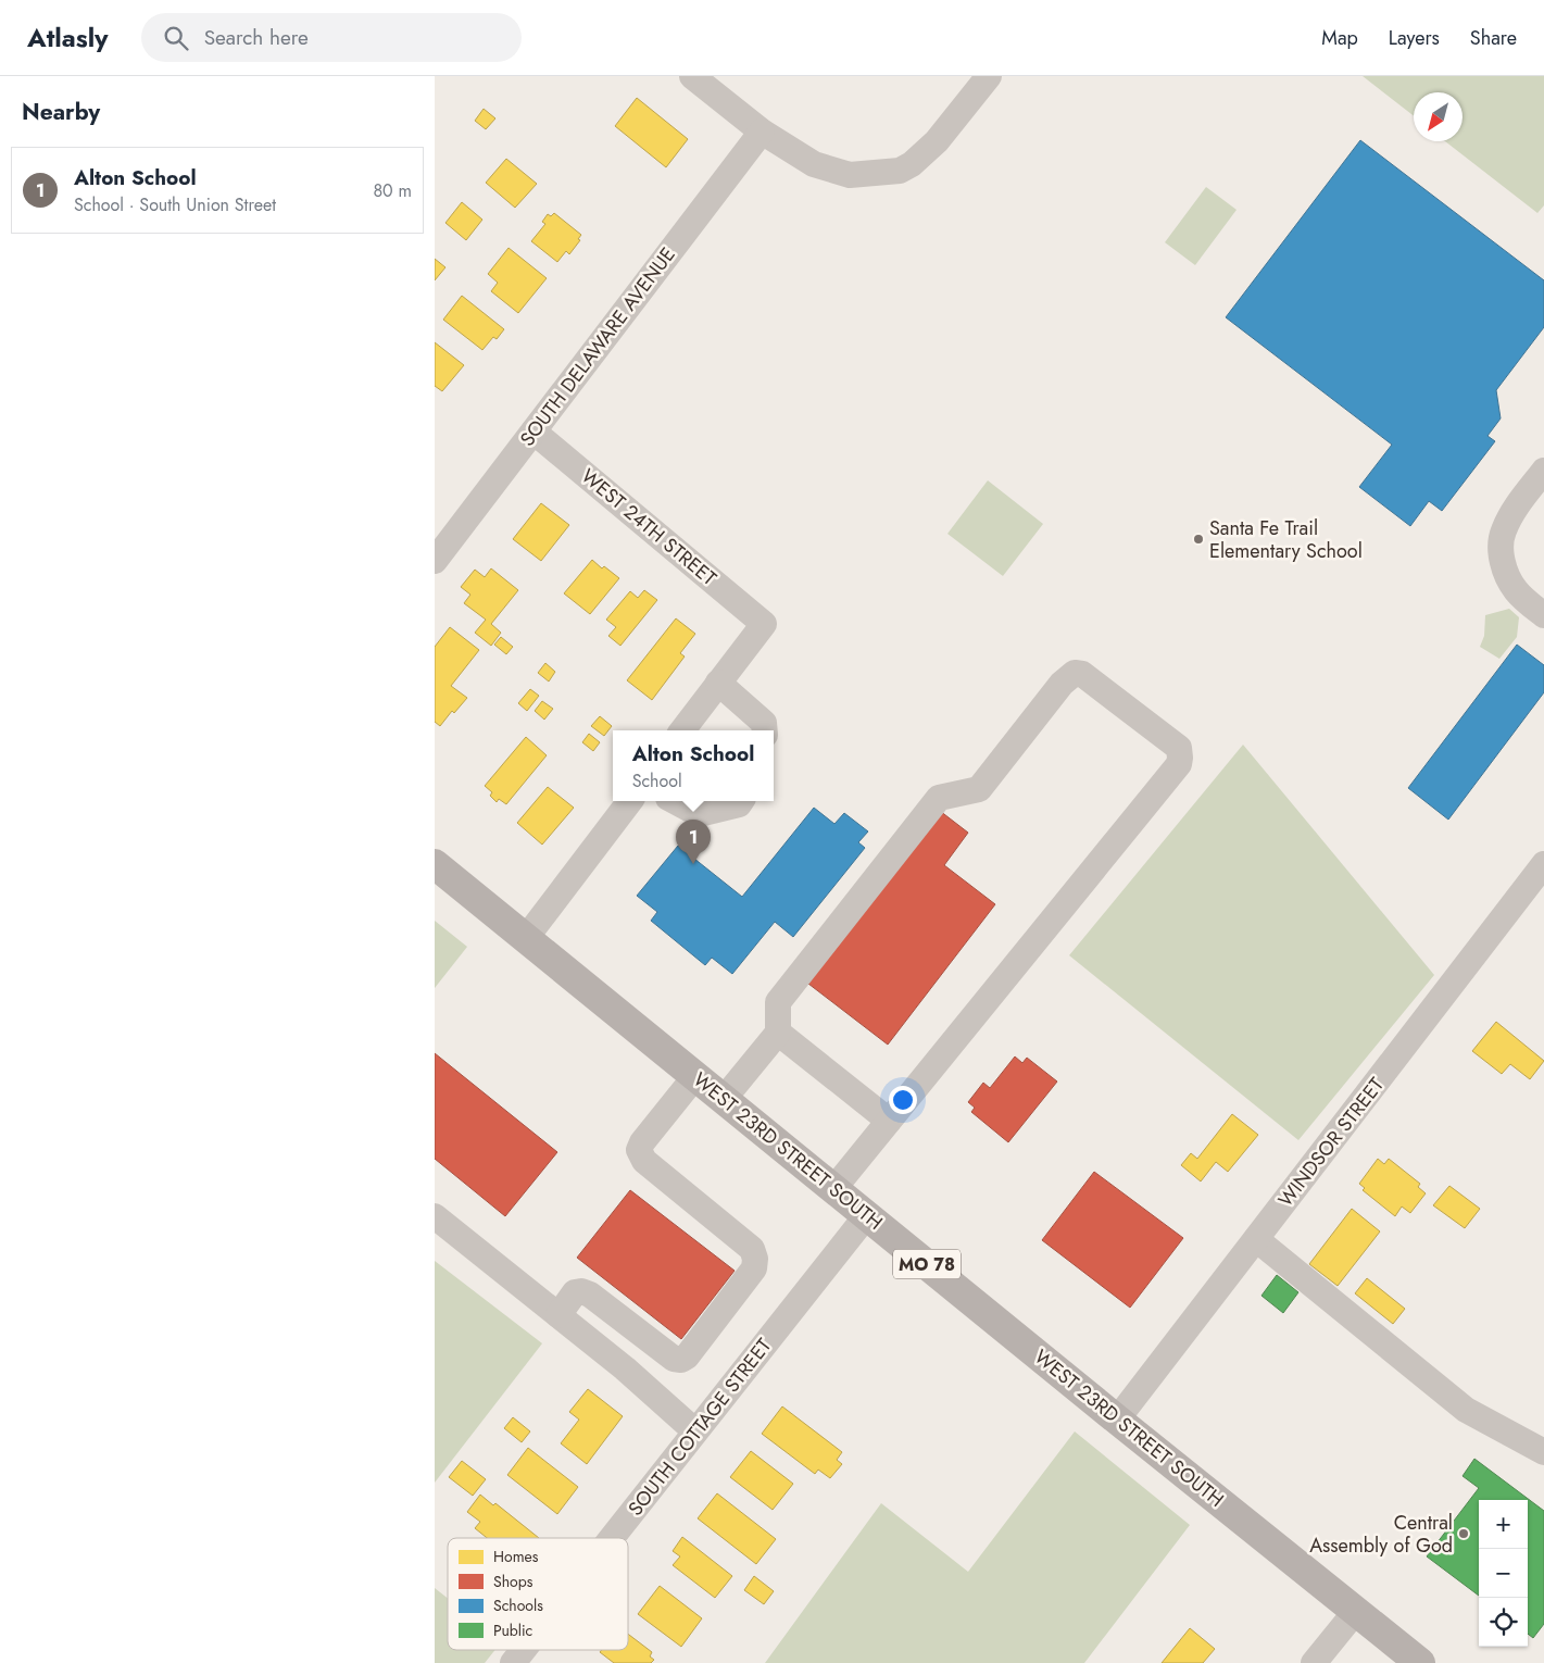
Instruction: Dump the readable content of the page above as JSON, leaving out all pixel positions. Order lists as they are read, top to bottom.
{
  "streets": {
    "main road": ["WEST 23RD STREET SOUTH", "MO 78"],
    "street": [
      "SOUTH DELAWARE AVENUE",
      "WEST 24TH STREET",
      "WINDSOR STREET",
      "SOUTH COTTAGE STREET"
    ]
  },
  "crossings": [
    ["SOUTH DELAWARE AVENUE", "WEST 24TH STREET"],
    ["WINDSOR STREET", "WEST 23RD STREET SOUTH"],
    ["WEST 23RD STREET SOUTH", "SOUTH COTTAGE STREET"]
  ],
  "places": ["Santa Fe Trail Elementary School", "Central Assembly of God"],
  "legend": [
    "Homes",
    "Shops",
    "Schools",
    "Public"
  ],
  "north": "bottom left",
  "page": {
    "header": "Atlasly",
    "search": "Search here",
    "nav": ["Map", "Layers", "Share"],
    "heading": "Nearby",
    "list": [
      {
        "mark": "1",
        "name": "Alton School",
        "note": "School · South Union Street",
        "value": "80 m"
      }
    ],
    "popup": ["Alton School", "School"],
    "pins": "1",
    "map_buttons": ["+", "−"]
  }
}
